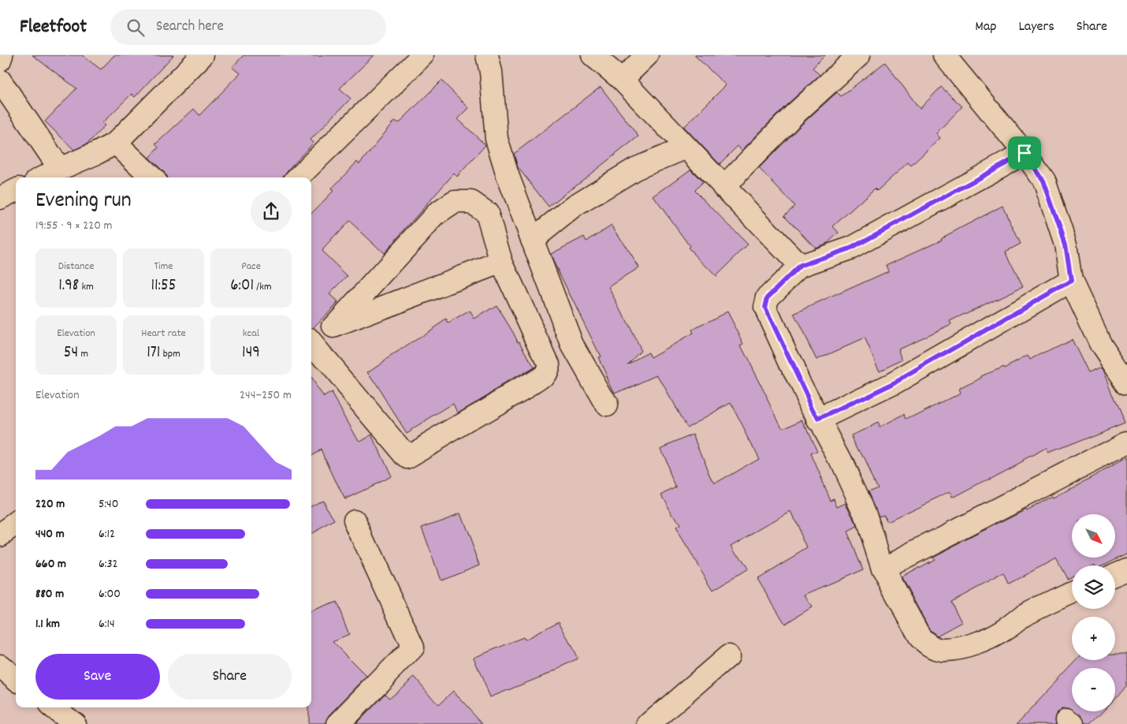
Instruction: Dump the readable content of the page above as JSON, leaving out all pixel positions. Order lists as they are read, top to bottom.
{
  "north": "bottom right",
  "page": {
    "header": "Fleetfoot",
    "search": "Search here",
    "nav": ["Map", "Layers", "Share"],
    "heading": ["Evening run", "19:55 · 9 × 220 m"],
    "stats": [
      ["Distance", "1.98 km"],
      ["Time", "11:55"],
      ["Pace", "6:01 /km"],
      ["Elevation", "54 m"],
      ["Heart rate", "171 bpm"],
      ["kcal", "149"]
    ],
    "chart": ["Elevation", "244–250 m"],
    "list": [
      {
        "name": "220 m",
        "note": "5:40"
      },
      {
        "name": "440 m",
        "note": "6:12"
      },
      {
        "name": "660 m",
        "note": "6:32"
      },
      {
        "name": "880 m",
        "note": "6:00"
      },
      {
        "name": "1.1 km",
        "note": "6:14"
      }
    ],
    "map_buttons": ["+", "−"],
    "buttons": ["Save", "Share"]
  }
}
